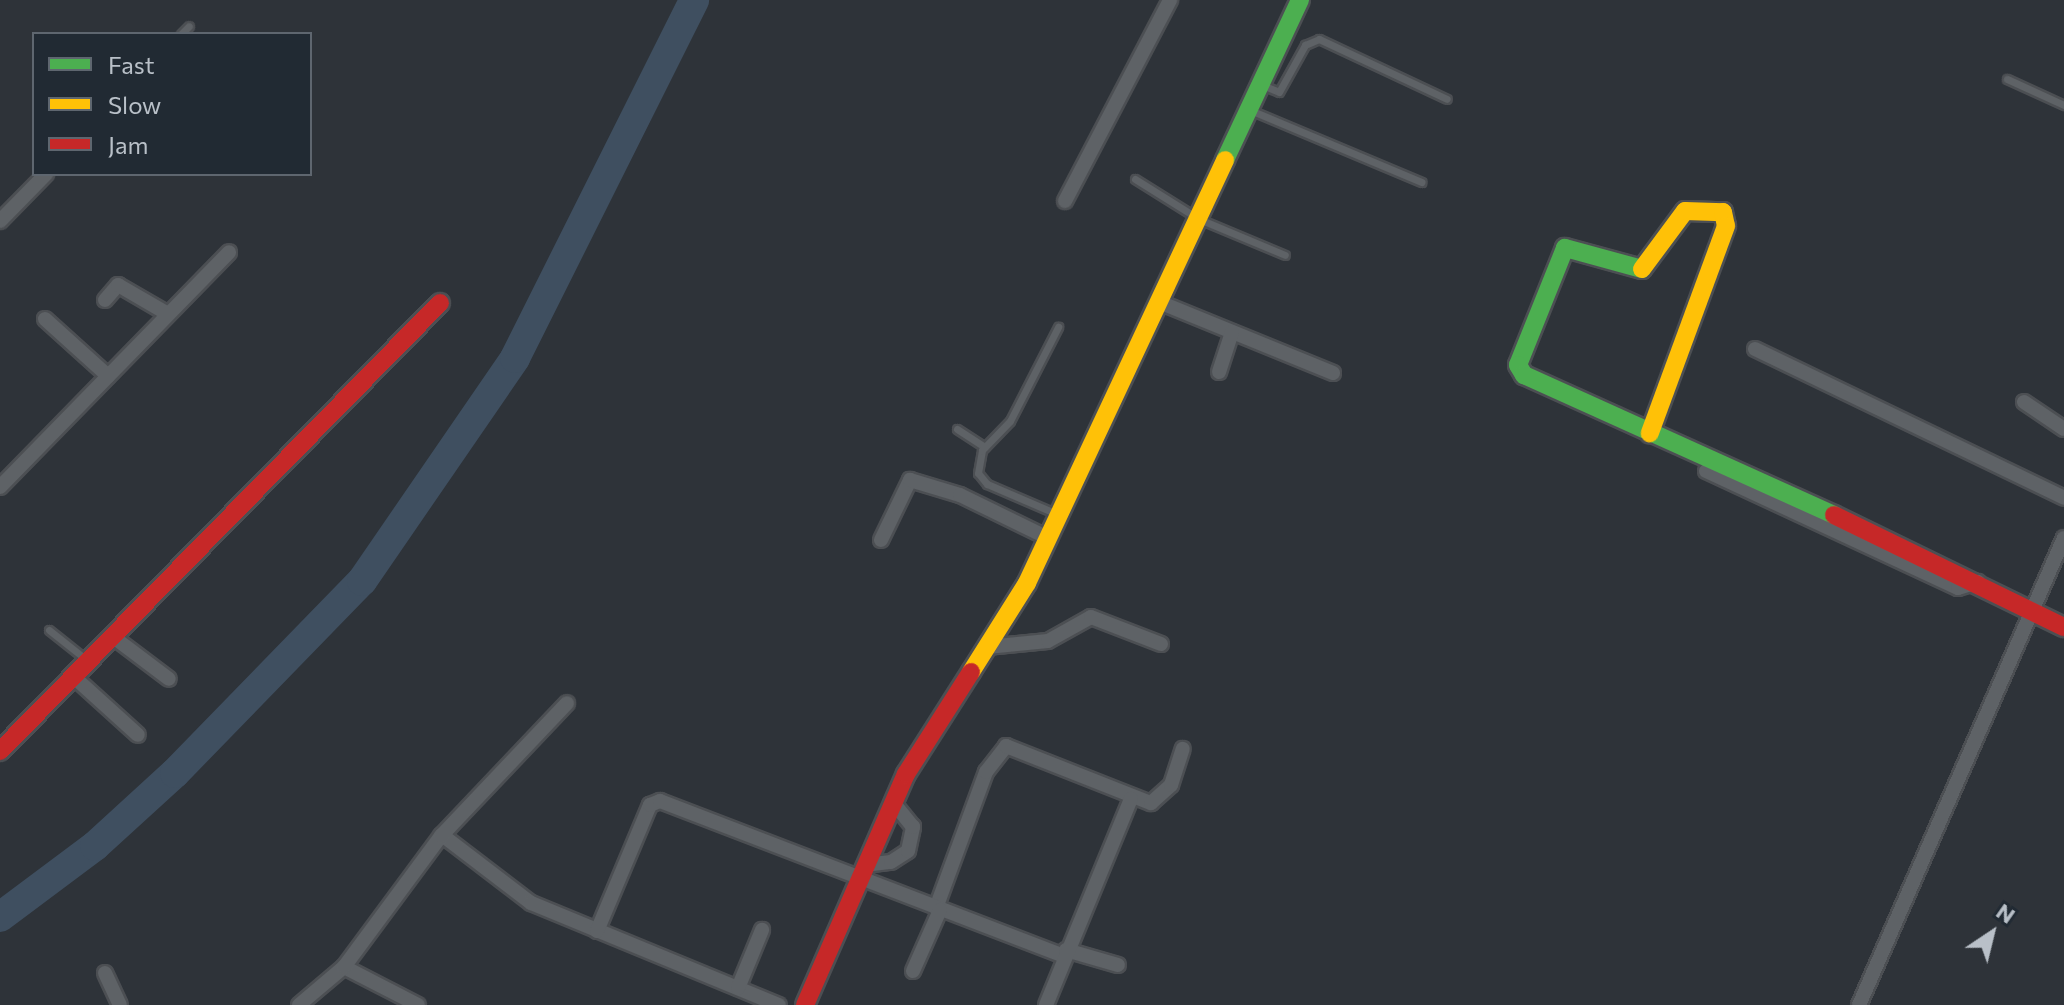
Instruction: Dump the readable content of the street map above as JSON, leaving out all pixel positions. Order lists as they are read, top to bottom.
{
  "legend": ["Fast", "Slow", "Jam"],
  "north": "top right"
}
